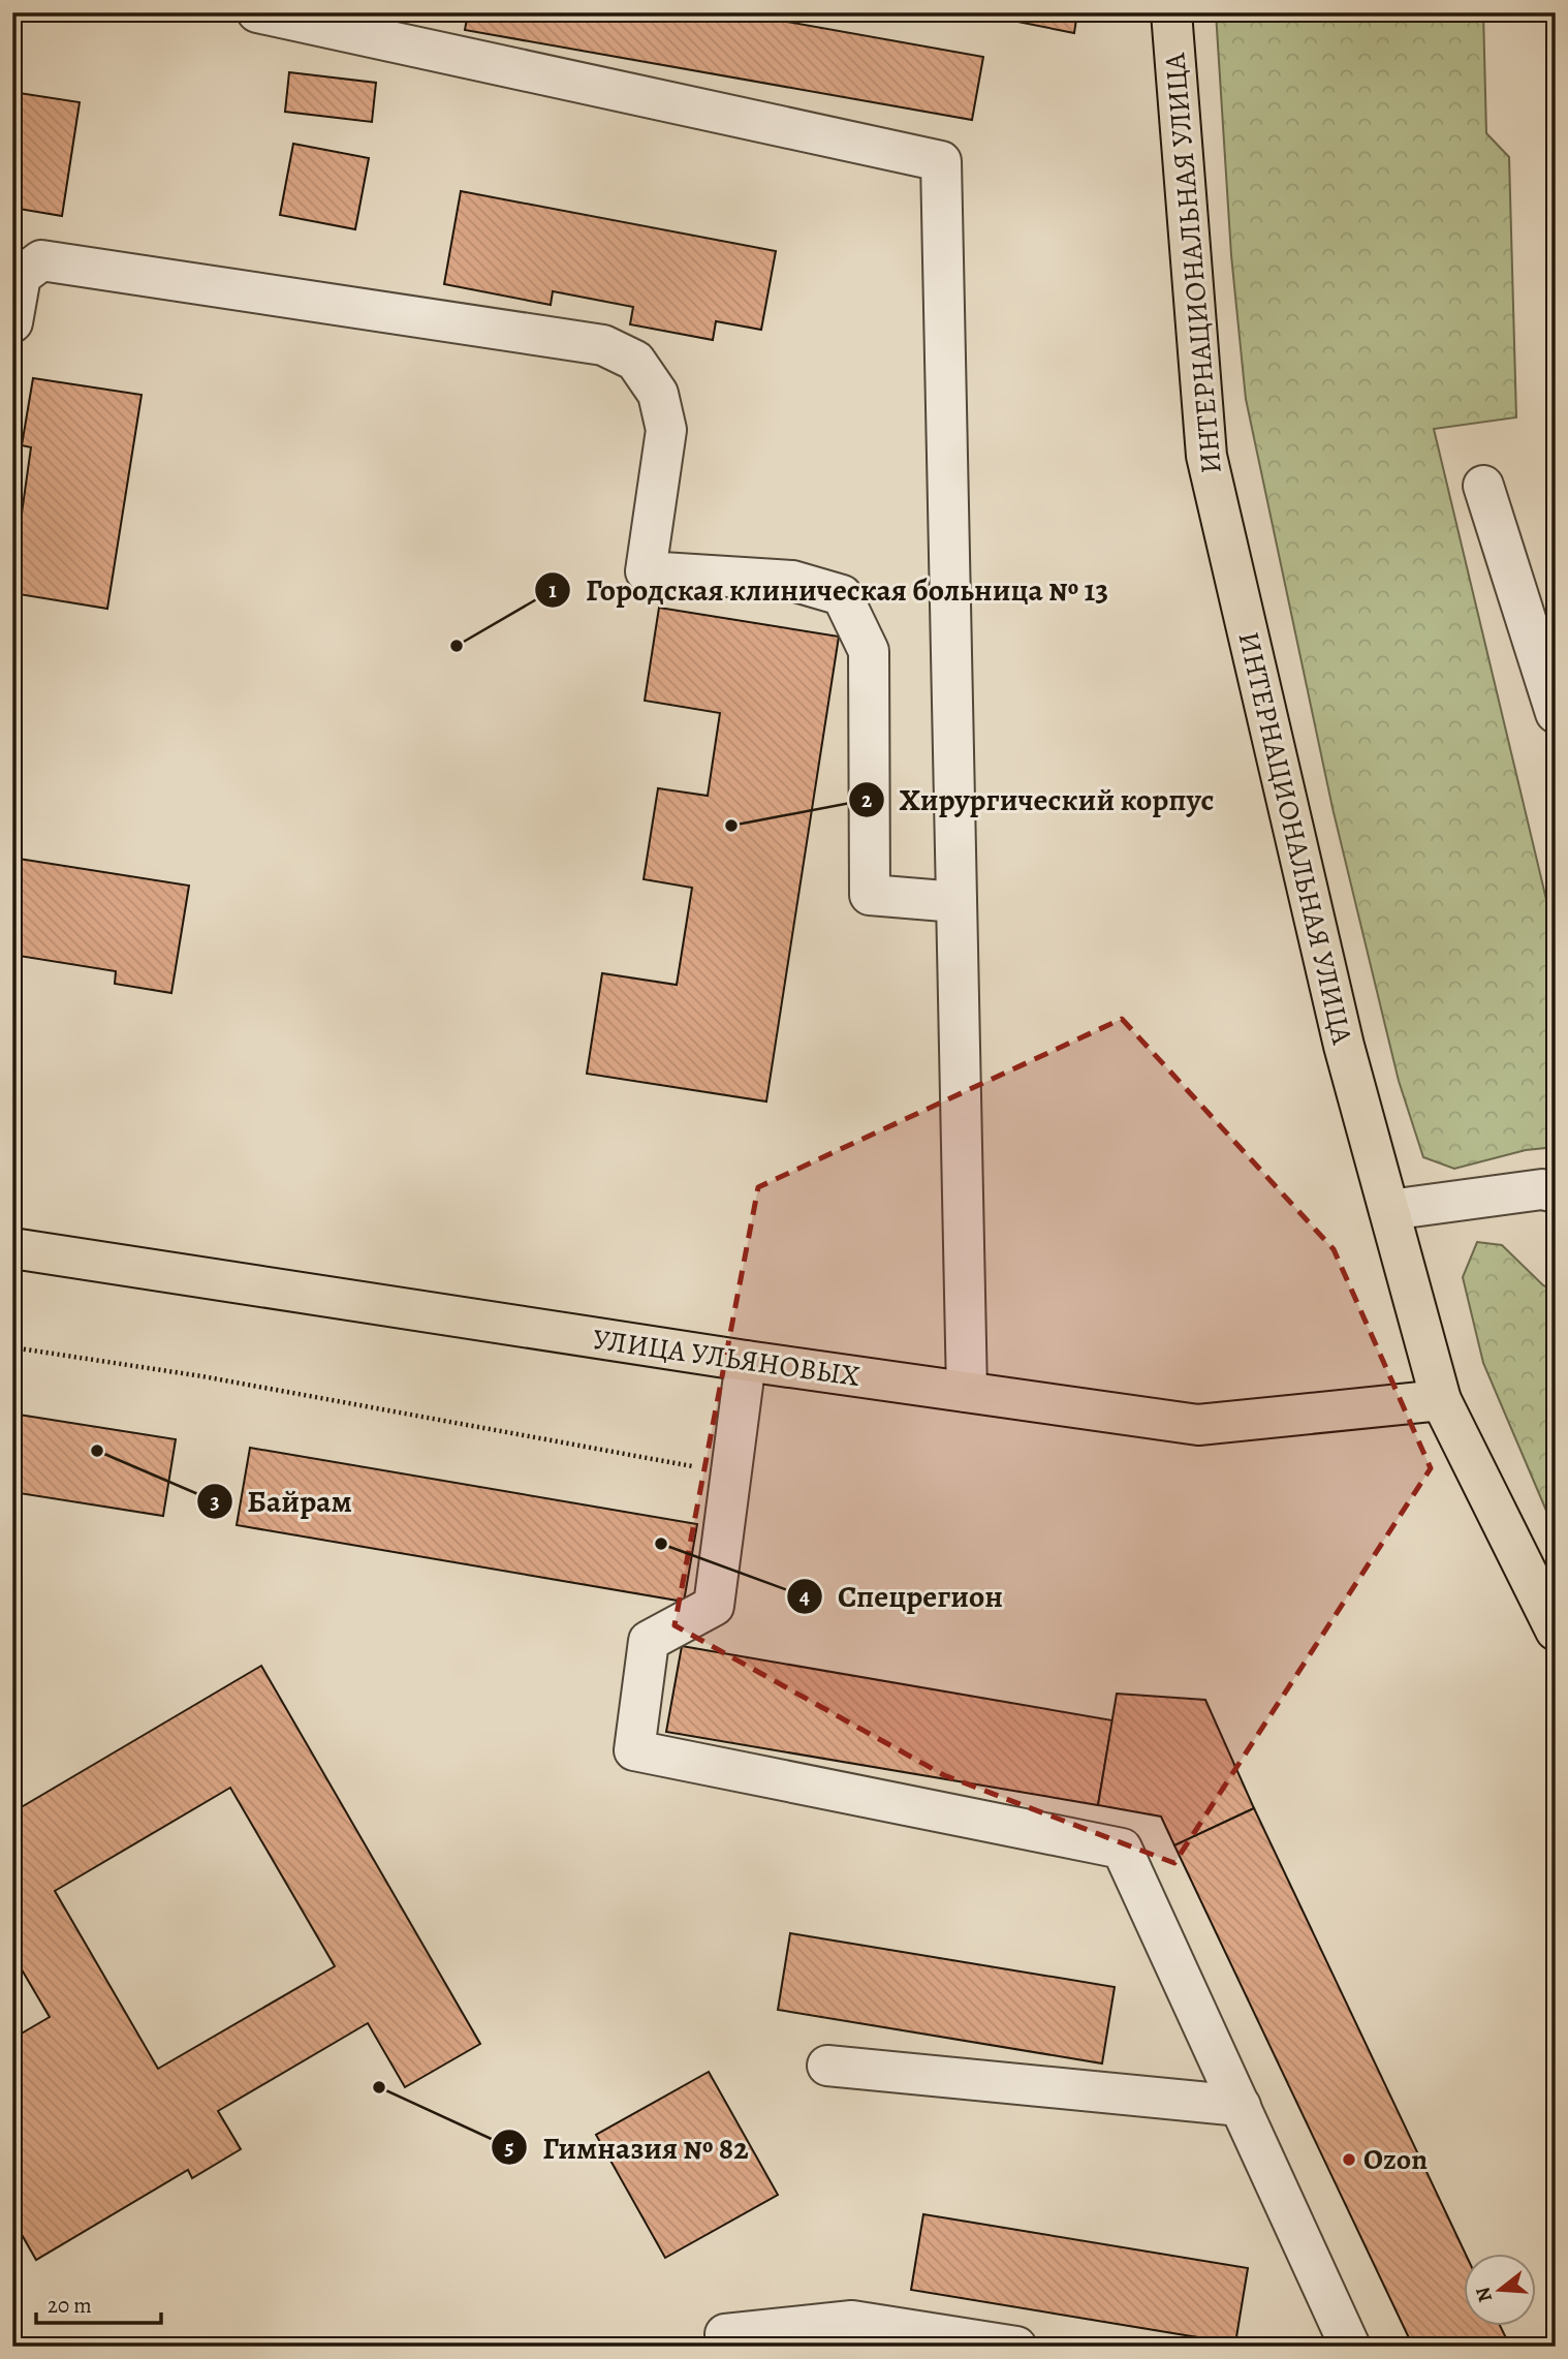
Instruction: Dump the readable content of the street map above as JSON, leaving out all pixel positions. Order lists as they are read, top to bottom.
{
  "streets": {
    "main road": ["ИНТЕРНАЦИОНАЛЬНАЯ УЛИЦА", "УЛИЦА УЛЬЯНОВЫХ"]
  },
  "crossings": [
    ["ИНТЕРНАЦИОНАЛЬНАЯ УЛИЦА", "УЛИЦА УЛЬЯНОВЫХ"]
  ],
  "places": [
    "Городская клиническая больница № 13",
    "Хирургический корпус",
    "Байрам",
    "Спецрегион",
    "Гимназия № 82",
    "Ozon"
  ],
  "scale_bar": "20 m",
  "north": "left"
}
